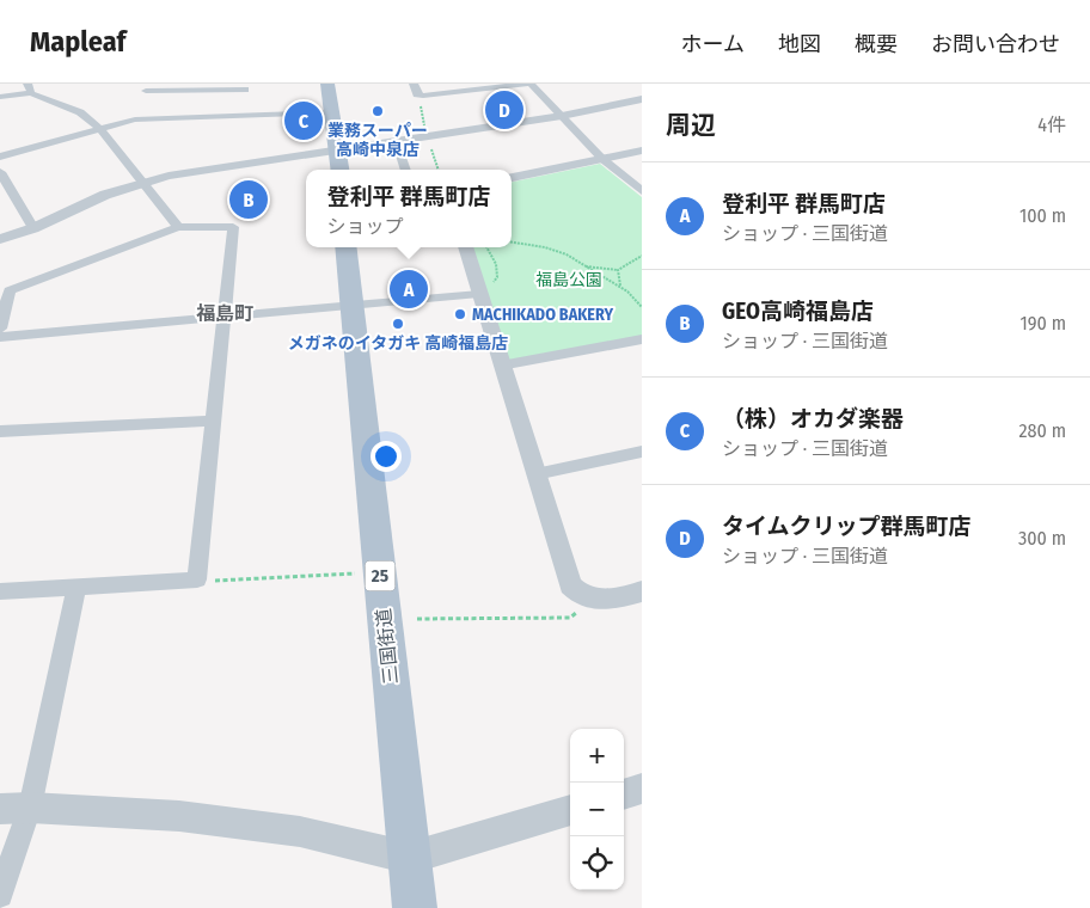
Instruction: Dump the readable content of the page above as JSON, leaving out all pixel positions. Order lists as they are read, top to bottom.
{
  "streets": {
    "main road": ["25", "三国街道"]
  },
  "districts": ["福島町"],
  "parks": ["福島公園"],
  "places": ["業務スーパー 高崎中泉店", "MACHIKADO BAKERY", "メガネのイタガキ 高崎福島店"],
  "page": {
    "header": "Mapleaf",
    "nav": [
      "ホーム",
      "地図",
      "概要",
      "お問い合わせ"
    ],
    "heading": ["周辺", "4件"],
    "pins": [
      "D",
      "C",
      "B",
      "A"
    ],
    "list": [
      {
        "mark": "A",
        "name": "登利平 群馬町店",
        "note": "ショップ · 三国街道",
        "value": "100 m"
      },
      {
        "mark": "B",
        "name": "GEO高崎福島店",
        "note": "ショップ · 三国街道",
        "value": "190 m"
      },
      {
        "mark": "C",
        "name": "（株）オカダ楽器",
        "note": "ショップ · 三国街道",
        "value": "280 m"
      },
      {
        "mark": "D",
        "name": "タイムクリップ群馬町店",
        "note": "ショップ · 三国街道",
        "value": "300 m"
      }
    ],
    "popup": ["登利平 群馬町店", "ショップ"],
    "map_buttons": ["+", "−"]
  }
}
